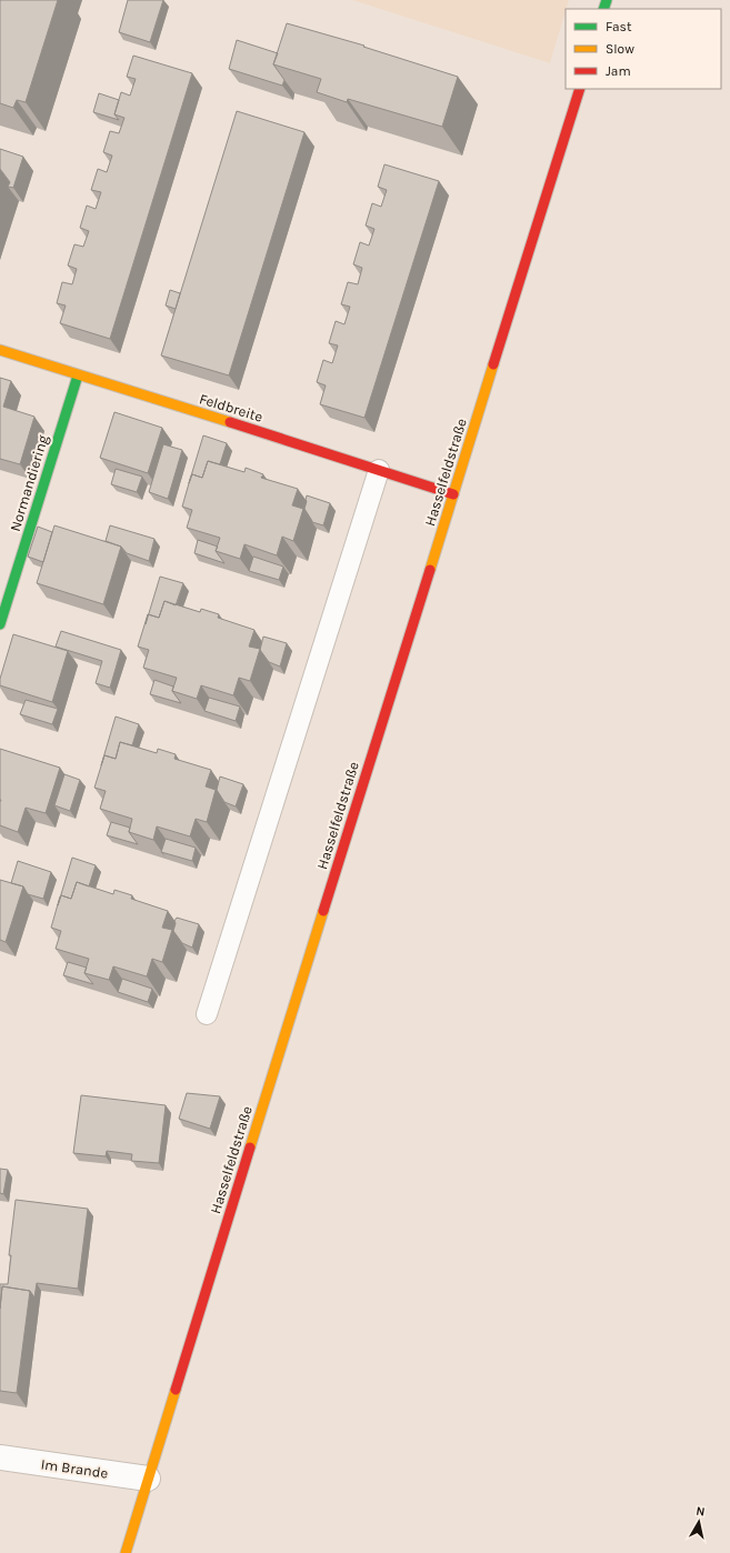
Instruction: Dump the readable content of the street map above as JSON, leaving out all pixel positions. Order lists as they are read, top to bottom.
{
  "streets": {
    "street": [
      "Feldbreite",
      "Hasselfeldstraße",
      "Normandiering",
      "Im Brande"
    ]
  },
  "crossings": [
    ["Feldbreite", "Hasselfeldstraße"],
    ["Feldbreite", "Normandiering"],
    ["Hasselfeldstraße", "Im Brande"]
  ],
  "legend": ["Fast", "Slow", "Jam"],
  "north": "top"
}
